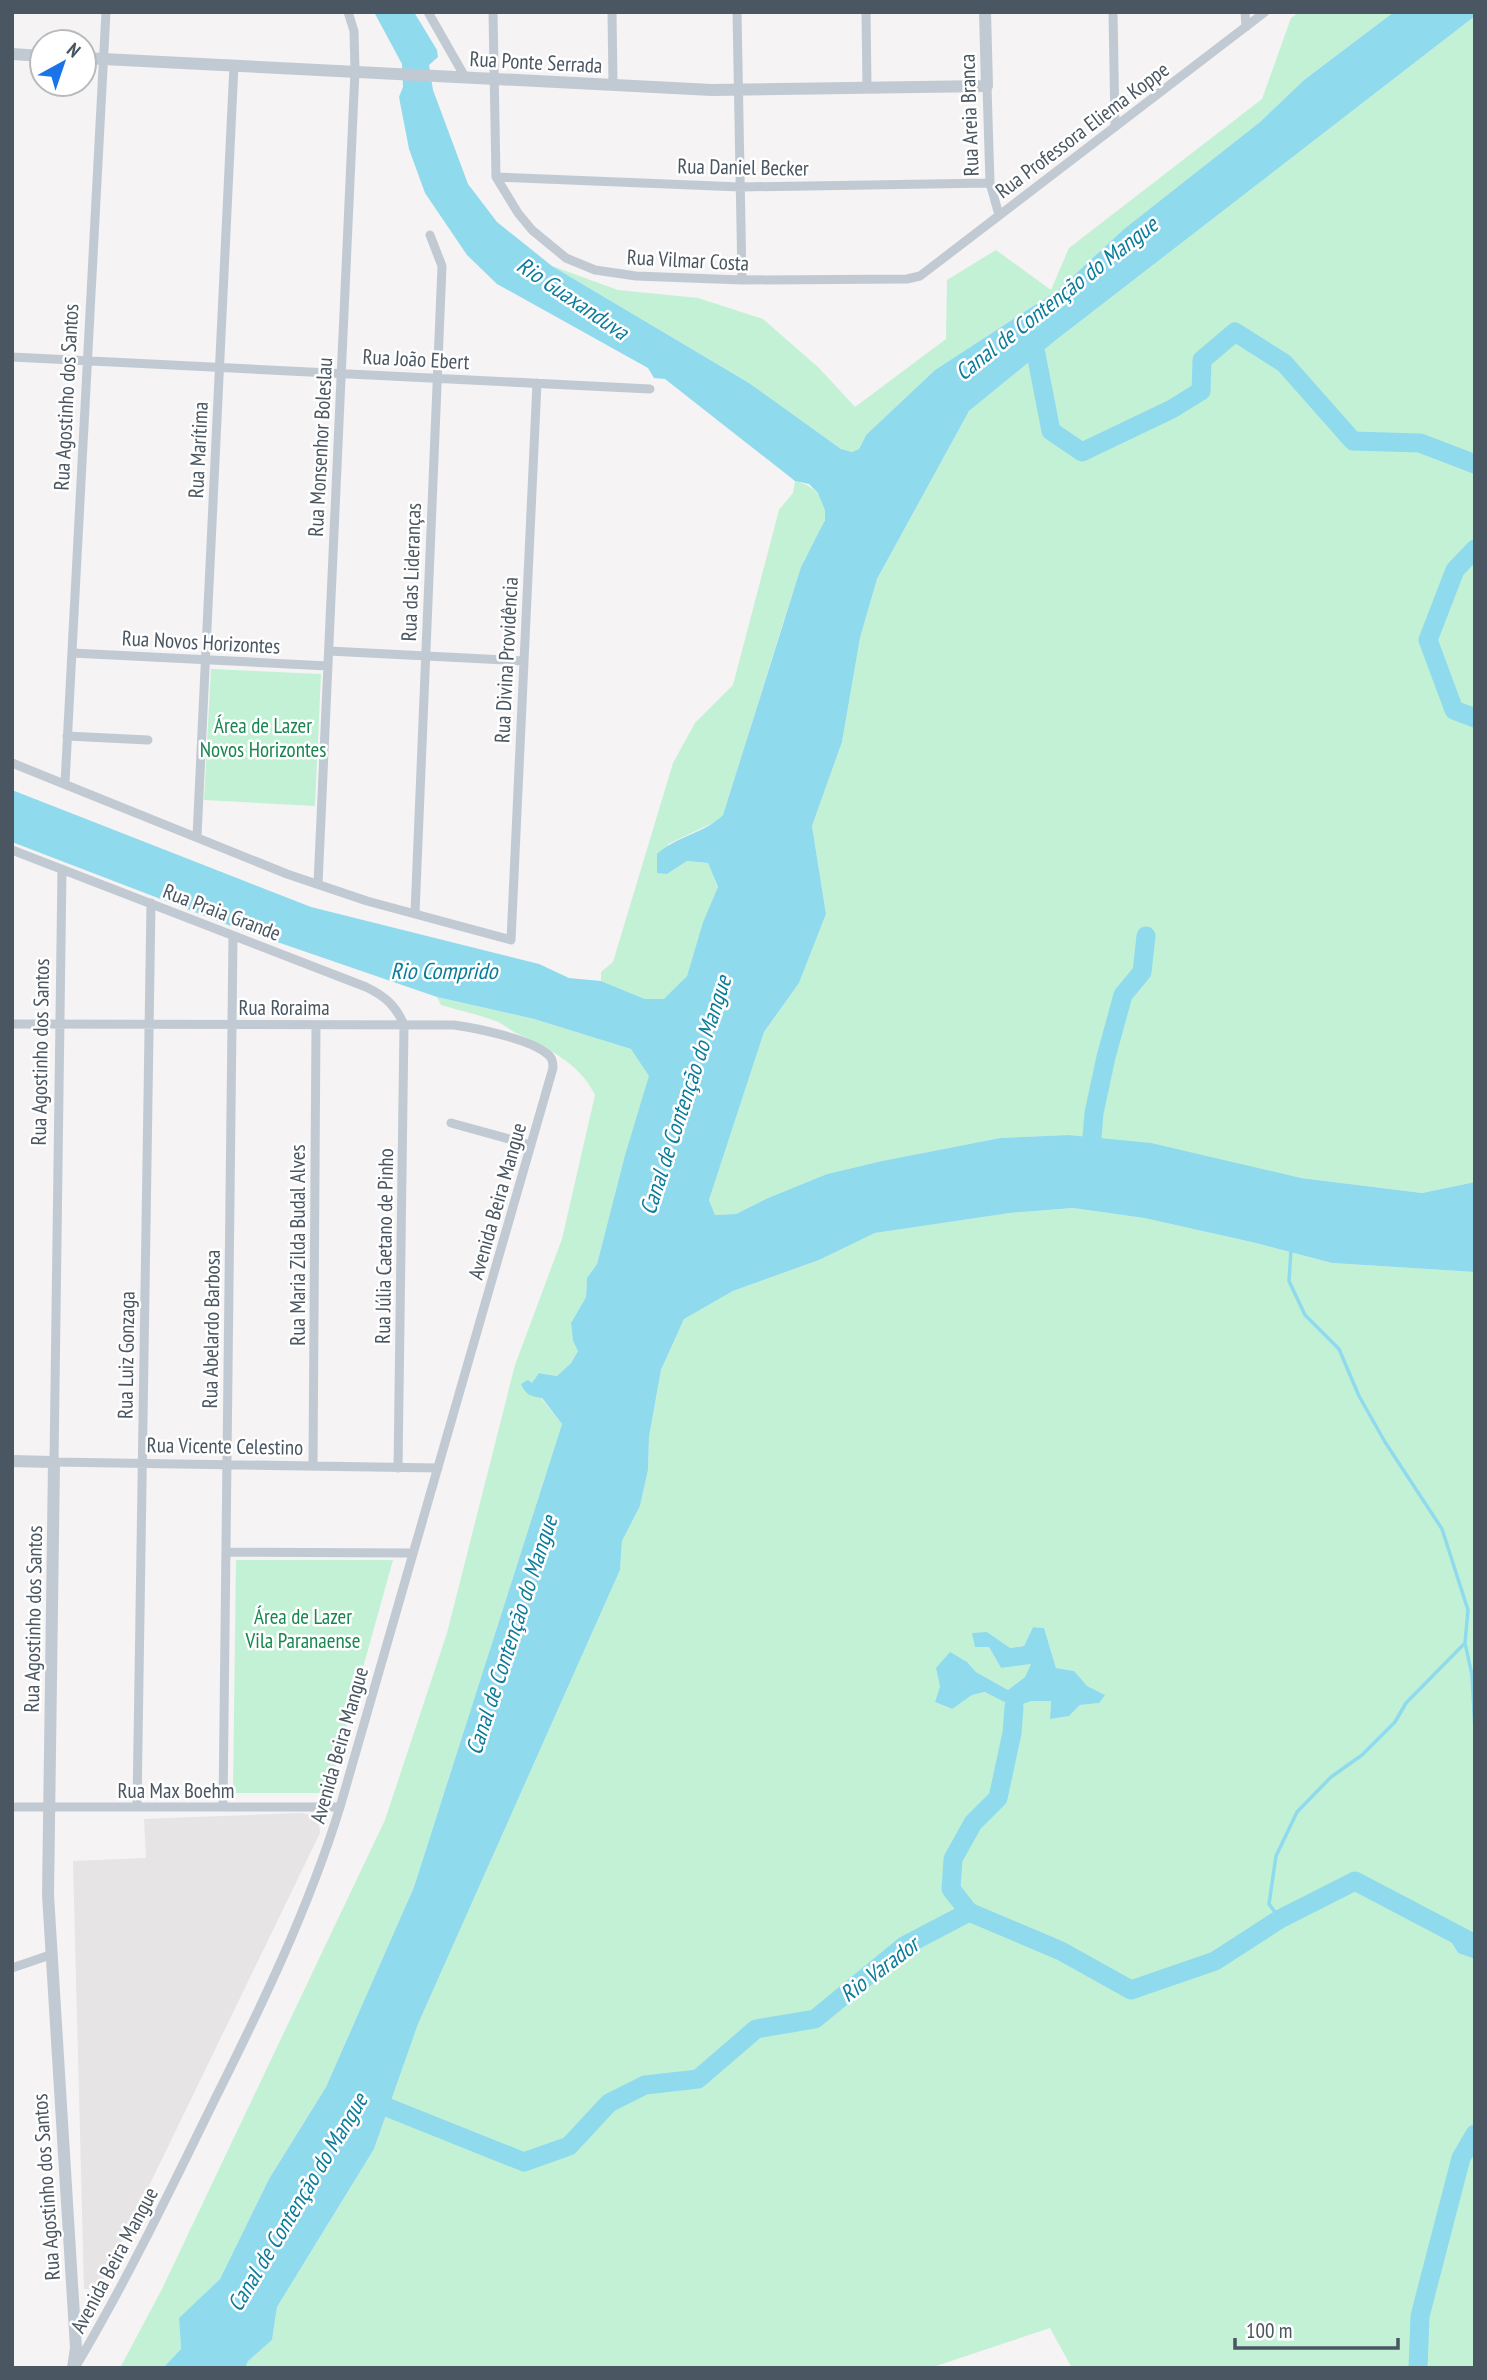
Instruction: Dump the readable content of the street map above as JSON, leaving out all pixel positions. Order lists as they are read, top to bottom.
{
  "streets": {
    "street": [
      "Rua Ponte Serrada",
      "Rua Areia Branca",
      "Rua Professora Eliema Koppe",
      "Rua Daniel Becker",
      "Rua Vilmar Costa",
      "Rua João Ebert",
      "Rua Agostinho dos Santos",
      "Rua Monsenhor Boleslau",
      "Rua Marítima",
      "Rua das Lideranças",
      "Rua Novos Horizontes",
      "Rua Divina Providência",
      "Rua Praia Grande",
      "Rua Roraima",
      "Avenida Beira Mangue",
      "Rua Maria Zilda Budal Alves",
      "Rua Júlia Caetano de Pinho",
      "Rua Abelardo Barbosa",
      "Rua Luiz Gonzaga",
      "Rua Vicente Celestino",
      "Rua Max Boehm"
    ]
  },
  "crossings": [
    ["Rua Ponte Serrada", "Rua Areia Branca"],
    ["Rua Ponte Serrada", "Rua Agostinho dos Santos"],
    ["Rua Ponte Serrada", "Rua Monsenhor Boleslau"],
    ["Rua Ponte Serrada", "Rua Marítima"],
    ["Rua Areia Branca", "Rua Professora Eliema Koppe"],
    ["Rua Areia Branca", "Rua Daniel Becker"],
    ["Rua Professora Eliema Koppe", "Rua Vilmar Costa"],
    ["Rua Daniel Becker", "Rua Vilmar Costa"],
    ["Rua João Ebert", "Rua Agostinho dos Santos"],
    ["Rua João Ebert", "Rua Monsenhor Boleslau"],
    ["Rua João Ebert", "Rua Marítima"],
    ["Rua João Ebert", "Rua das Lideranças"],
    ["Rua João Ebert", "Rua Divina Providência"],
    ["Rua Agostinho dos Santos", "Rua Novos Horizontes"],
    ["Rua Agostinho dos Santos", "Rua Praia Grande"],
    ["Rua Agostinho dos Santos", "Rua Roraima"],
    ["Rua Agostinho dos Santos", "Avenida Beira Mangue"],
    ["Rua Agostinho dos Santos", "Rua Vicente Celestino"],
    ["Rua Agostinho dos Santos", "Rua Max Boehm"],
    ["Rua Monsenhor Boleslau", "Rua Novos Horizontes"],
    ["Rua Marítima", "Rua Novos Horizontes"],
    ["Rua das Lideranças", "Rua Divina Providência"],
    ["Rua Praia Grande", "Rua Roraima"],
    ["Rua Praia Grande", "Rua Júlia Caetano de Pinho"],
    ["Rua Praia Grande", "Rua Abelardo Barbosa"],
    ["Rua Praia Grande", "Rua Luiz Gonzaga"],
    ["Rua Roraima", "Avenida Beira Mangue"],
    ["Rua Roraima", "Rua Maria Zilda Budal Alves"],
    ["Rua Roraima", "Rua Júlia Caetano de Pinho"],
    ["Rua Roraima", "Rua Abelardo Barbosa"],
    ["Rua Roraima", "Rua Luiz Gonzaga"],
    ["Avenida Beira Mangue", "Rua Vicente Celestino"],
    ["Avenida Beira Mangue", "Rua Max Boehm"],
    ["Rua Maria Zilda Budal Alves", "Rua Vicente Celestino"],
    ["Rua Júlia Caetano de Pinho", "Rua Vicente Celestino"],
    ["Rua Abelardo Barbosa", "Rua Vicente Celestino"],
    ["Rua Abelardo Barbosa", "Rua Max Boehm"],
    ["Rua Luiz Gonzaga", "Rua Vicente Celestino"],
    ["Rua Luiz Gonzaga", "Rua Max Boehm"]
  ],
  "water": [
    "Rio Guaxanduva",
    "Canal de Contenção do Mangue",
    "Rio Comprido",
    "Rio Varador"
  ],
  "parks": ["Área de Lazer Novos Horizontes", "Área de Lazer Vila Paranaense"],
  "scale_bar": "100 m",
  "north": "top right"
}
